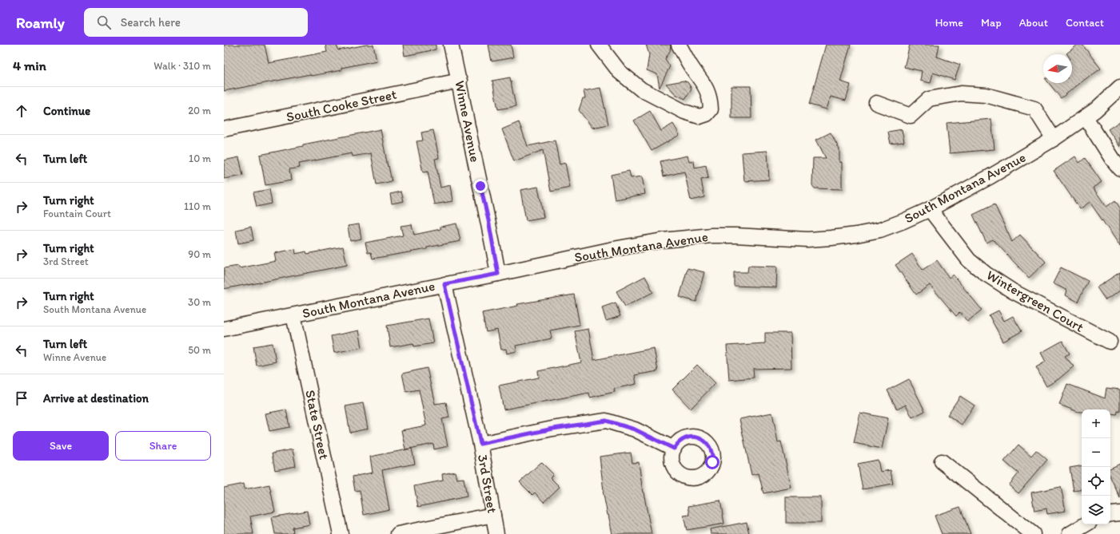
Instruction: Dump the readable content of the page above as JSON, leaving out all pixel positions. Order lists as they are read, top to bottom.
{
  "streets": {
    "street": [
      "South Cooke Street",
      "Winne Avenue",
      "South Montana Avenue",
      "Wintergreen Court",
      "State Street",
      "3rd Street"
    ]
  },
  "crossings": [
    ["South Cooke Street", "Winne Avenue"],
    ["Winne Avenue", "South Montana Avenue"],
    ["South Montana Avenue", "Wintergreen Court"],
    ["South Montana Avenue", "State Street"],
    ["South Montana Avenue", "3rd Street"]
  ],
  "north": "left",
  "page": {
    "header": "Roamly",
    "search": "Search here",
    "nav": [
      "Home",
      "Map",
      "About",
      "Contact"
    ],
    "heading": ["4 min", "Walk · 310 m"],
    "list": [
      ["Continue", "20 m"],
      ["Turn left", "10 m"],
      ["Turn right", "Fountain Court", "110 m"],
      ["Turn right", "3rd Street", "90 m"],
      ["Turn right", "South Montana Avenue", "30 m"],
      ["Turn left", "Winne Avenue", "50 m"],
      "Arrive at destination"
    ],
    "map_buttons": ["+", "−"],
    "buttons": ["Save", "Share"]
  }
}
